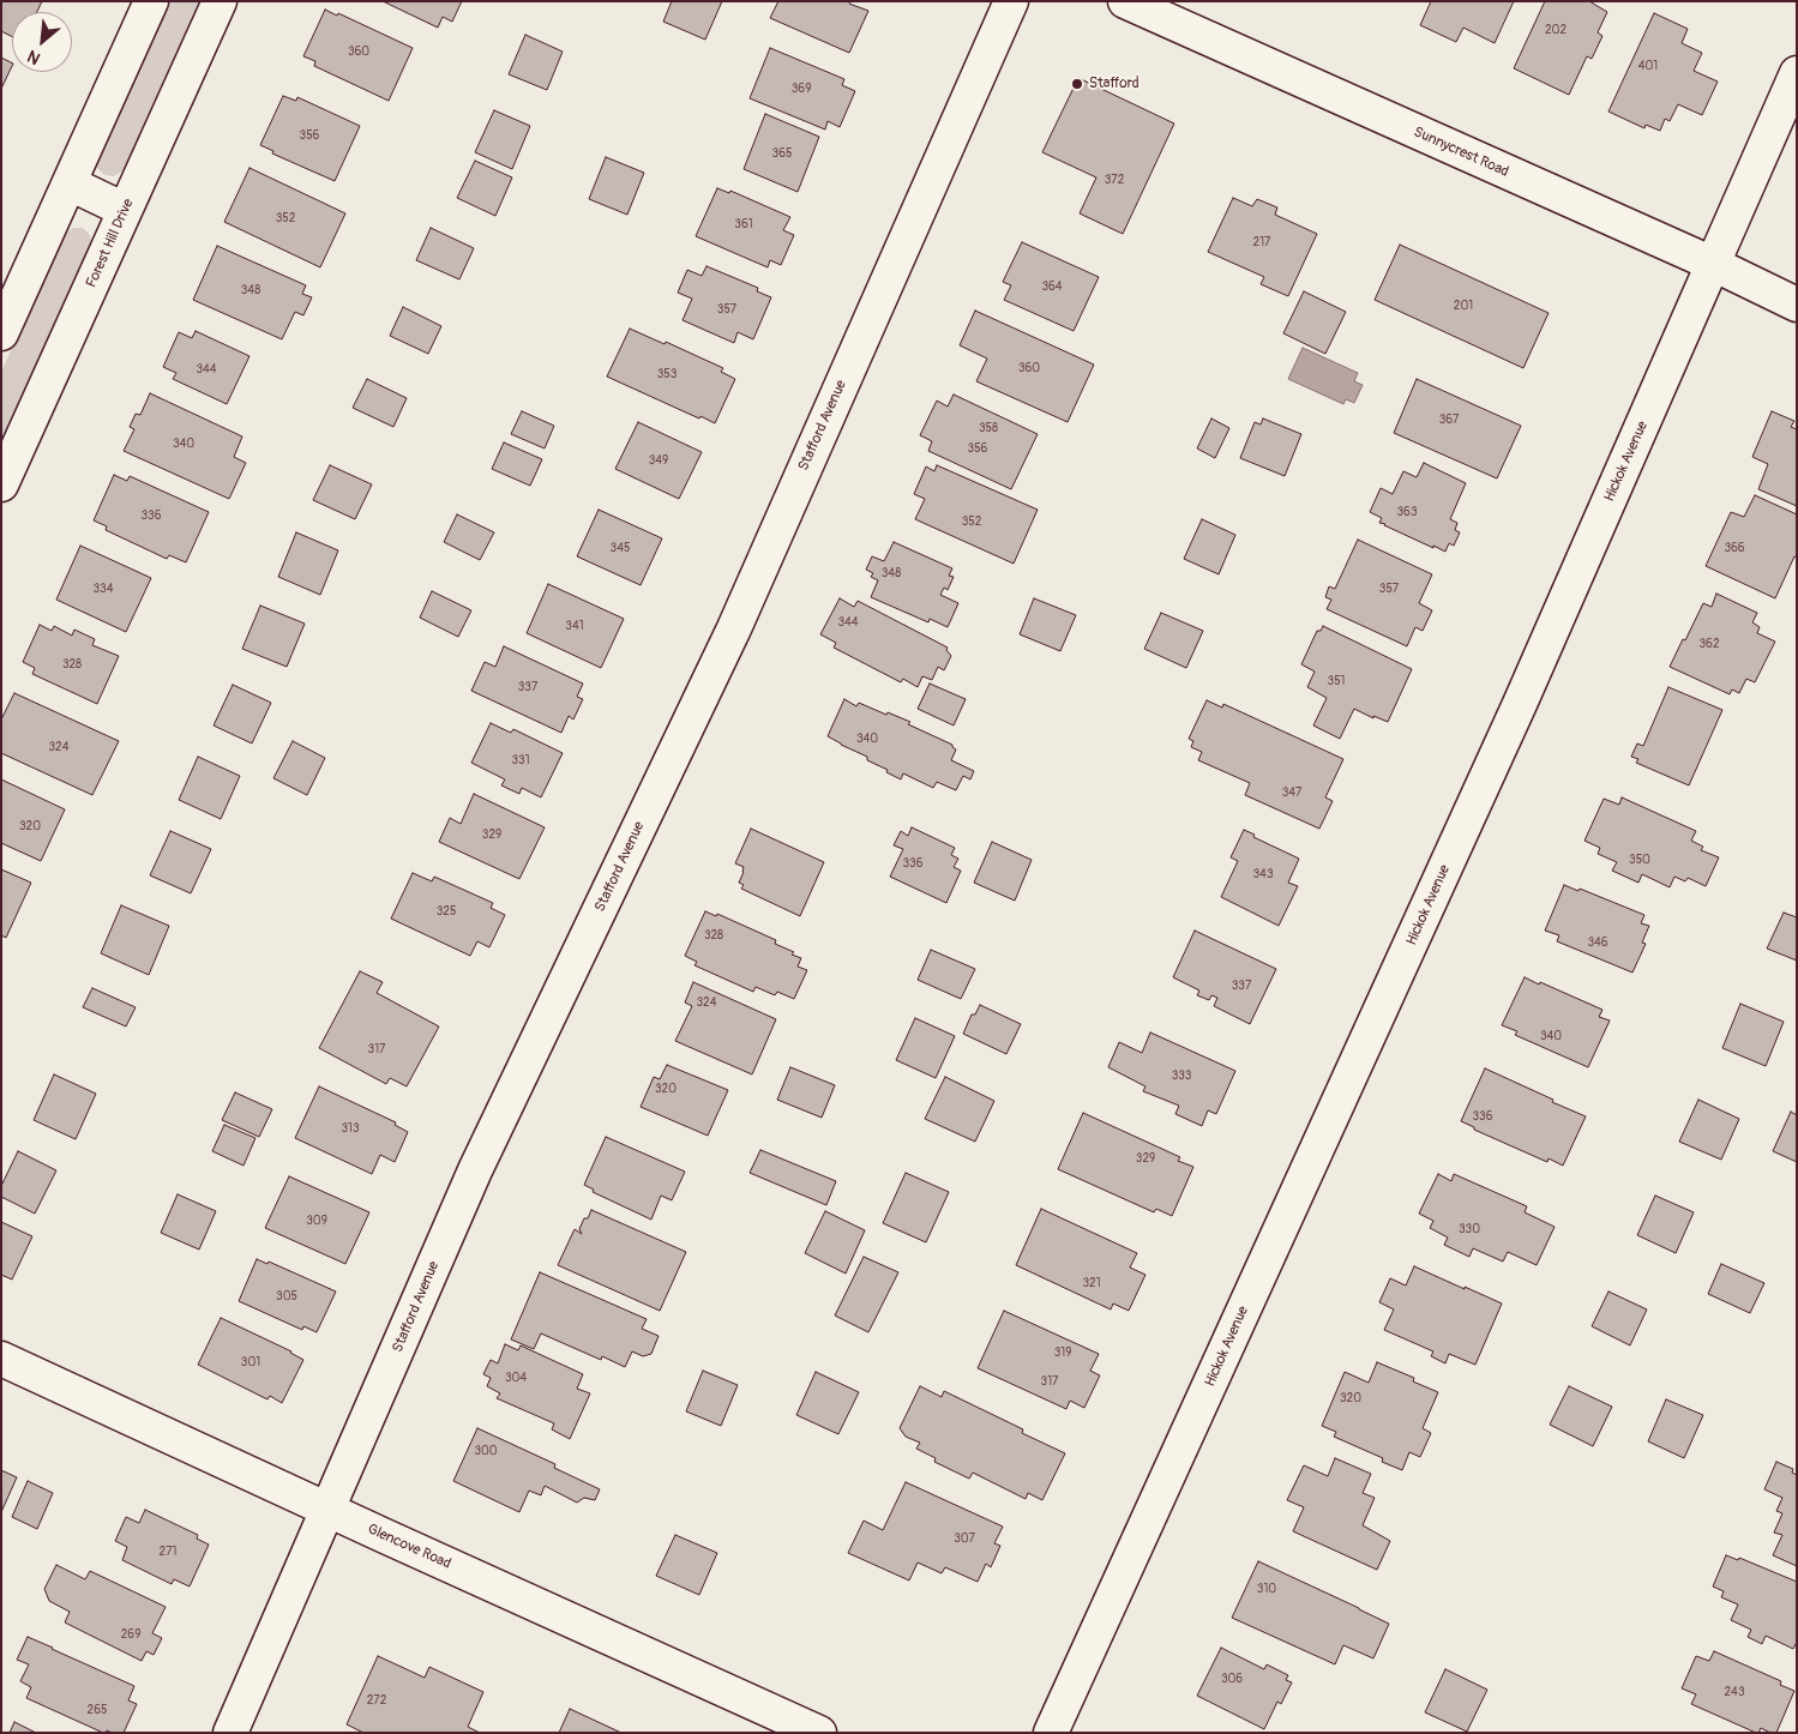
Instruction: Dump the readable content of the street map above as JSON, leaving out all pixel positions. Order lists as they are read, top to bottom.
{
  "streets": {
    "street": [
      "Sunnycrest Road",
      "Forest Hill Drive",
      "Stafford Avenue",
      "Hickok Avenue",
      "Glencove Road"
    ]
  },
  "crossings": [
    ["Sunnycrest Road", "Hickok Avenue"],
    ["Stafford Avenue", "Glencove Road"]
  ],
  "places": ["Stafford"],
  "house_numbers": [
    "202",
    "360",
    "401",
    "369",
    "356",
    "365",
    "372",
    "352",
    "361",
    "217",
    "364",
    "348",
    "201",
    "357",
    "360",
    "344",
    "353",
    "367",
    "358",
    "340",
    "356",
    "349",
    "363",
    "336",
    "352",
    "345",
    "366",
    "348",
    "334",
    "357",
    "344",
    "341",
    "362",
    "328",
    "351",
    "337",
    "340",
    "324",
    "331",
    "347",
    "320",
    "329",
    "350",
    "336",
    "343",
    "325",
    "328",
    "346",
    "337",
    "324",
    "340",
    "317",
    "333",
    "320",
    "336",
    "313",
    "329",
    "309",
    "330",
    "321",
    "305",
    "319",
    "301",
    "304",
    "317",
    "320",
    "300",
    "307",
    "271",
    "310",
    "269",
    "306",
    "243",
    "272",
    "265"
  ],
  "north": "bottom left"
}
